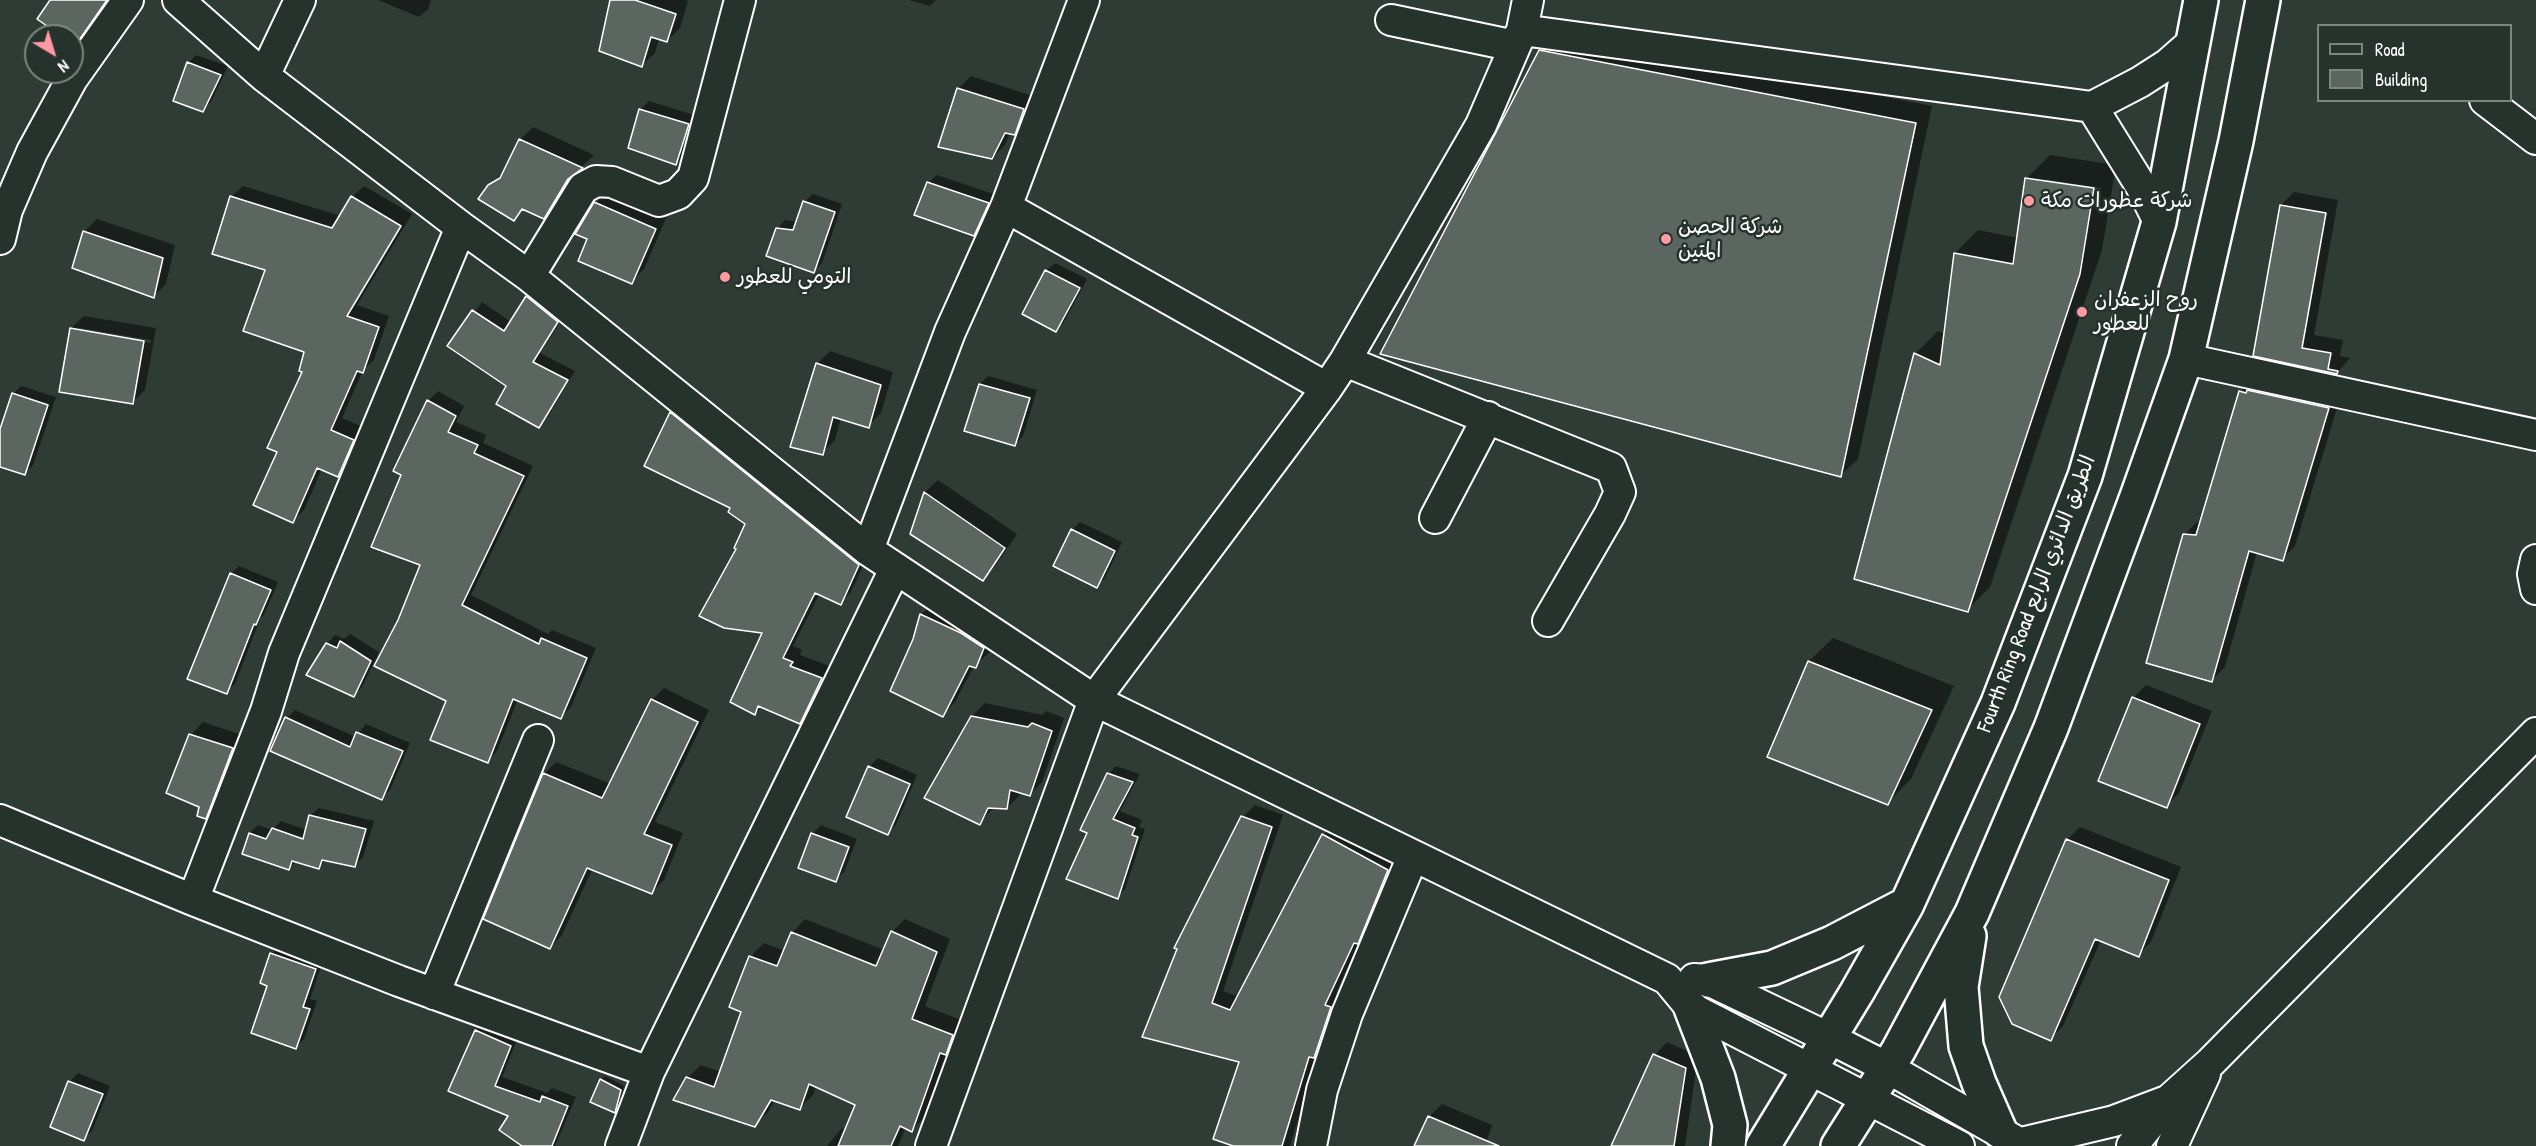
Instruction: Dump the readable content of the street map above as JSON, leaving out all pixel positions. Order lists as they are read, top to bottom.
{
  "streets": {
    "main road": ["Fourth Ring Road الطريق الدائري الرابع"]
  },
  "places": [
    "شركة عطورات مكة",
    "شركة الحصن المتين",
    "التومي للعطور",
    "روح الزعفران للعطور"
  ],
  "legend": ["Road", "Building"],
  "north": "bottom right"
}
